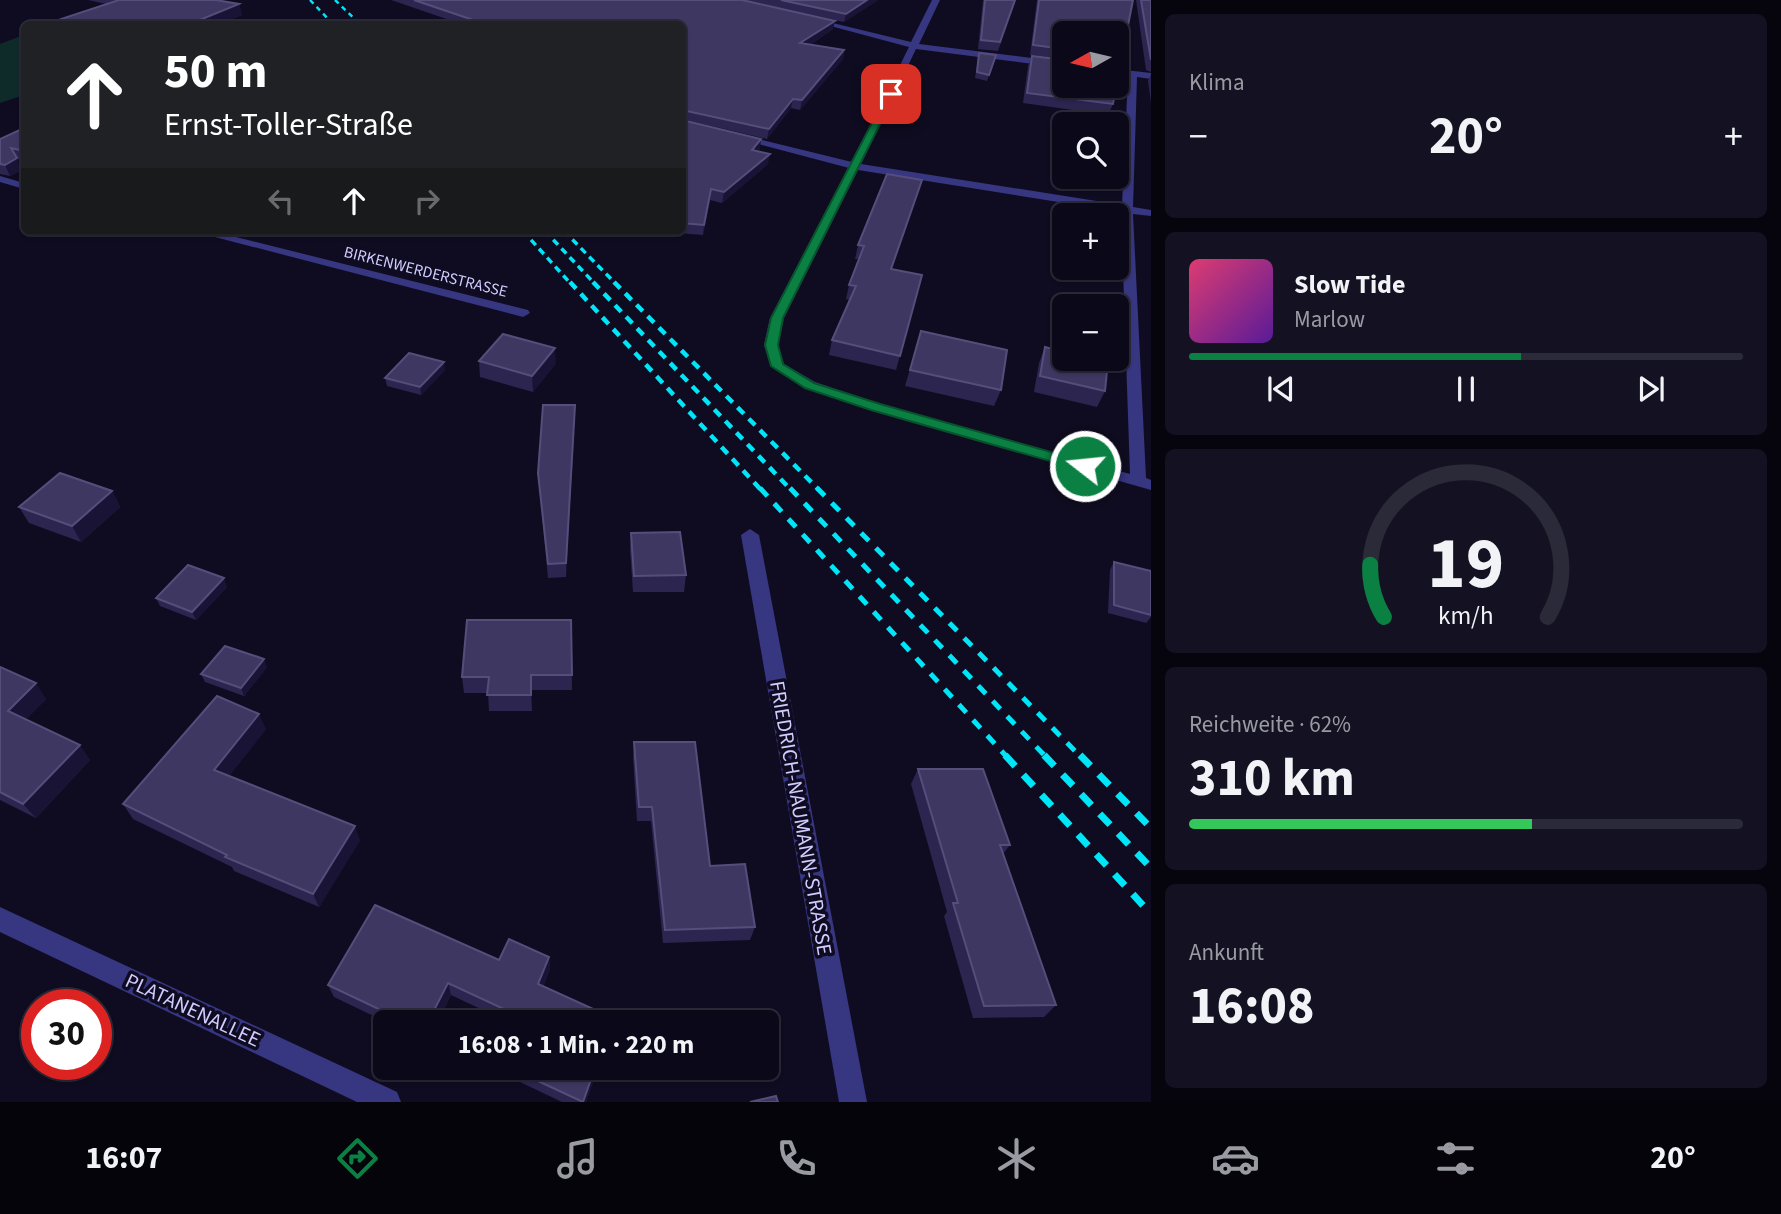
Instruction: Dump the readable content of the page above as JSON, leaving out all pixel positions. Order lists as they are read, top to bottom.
{
  "streets": {
    "street": ["BIRKENWERDERSTRASSE", "FRIEDRICH-NAUMANN-STRASSE", "PLATANENALLEE"]
  },
  "north": "left",
  "page": {
    "tile": [
      "Klima",
      ["Reichweite · 62%", "310 km"],
      ["Ankunft", "16:08"]
    ],
    "map_buttons": ["+", "−"],
    "turn": ["50 m", "Ernst-Toller-Straße"],
    "heat": ["−", "20°", "+"],
    "song": ["Slow Tide", "Marlow"],
    "limit": "30",
    "trip": "16:08 · 1 Min. · 220 m",
    "tabs": ["16:07", "20°"],
    "gauge": ["19", "km/h"]
  }
}
